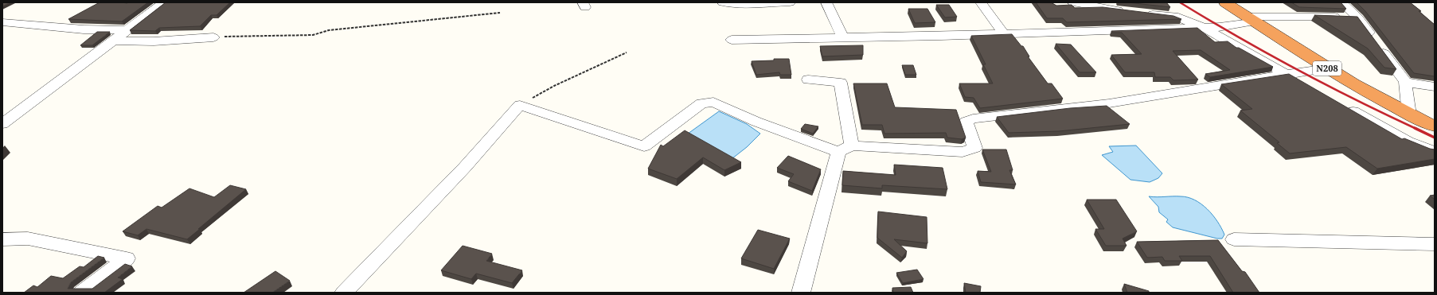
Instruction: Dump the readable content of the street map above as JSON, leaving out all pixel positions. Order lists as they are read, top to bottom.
{
  "streets": {
    "highway": ["N208"]
  }
}
